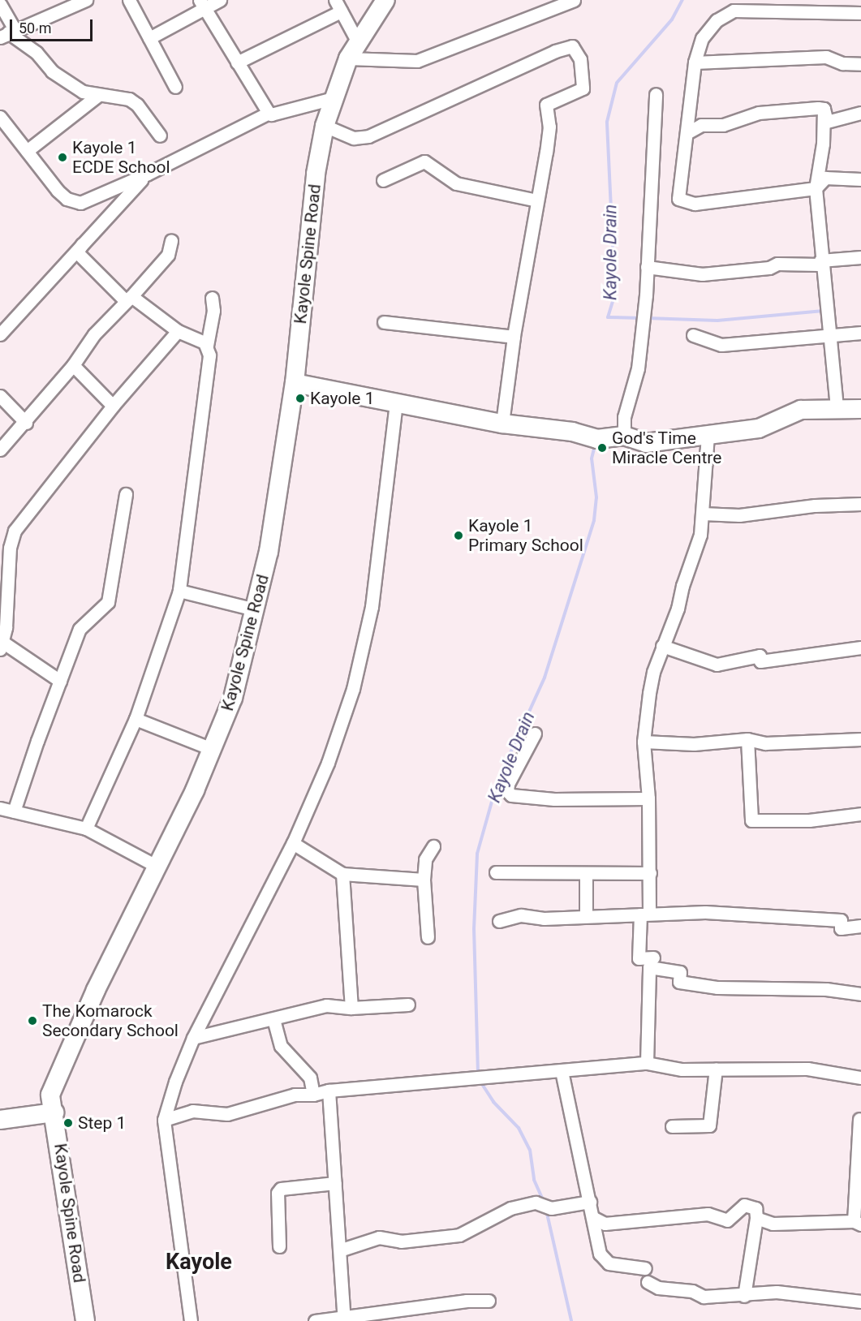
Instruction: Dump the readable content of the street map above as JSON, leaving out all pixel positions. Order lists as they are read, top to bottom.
{
  "streets": {
    "main road": ["Kayole Spine Road"]
  },
  "districts": ["Kayole"],
  "water": ["Kayole Drain"],
  "places": [
    "Kayole 1 ECDE School",
    "Kayole 1",
    "God's Time Miracle Centre",
    "Kayole 1 Primary School",
    "The Komarock Secondary School",
    "Step 1"
  ],
  "scale_bar": "50 m"
}
